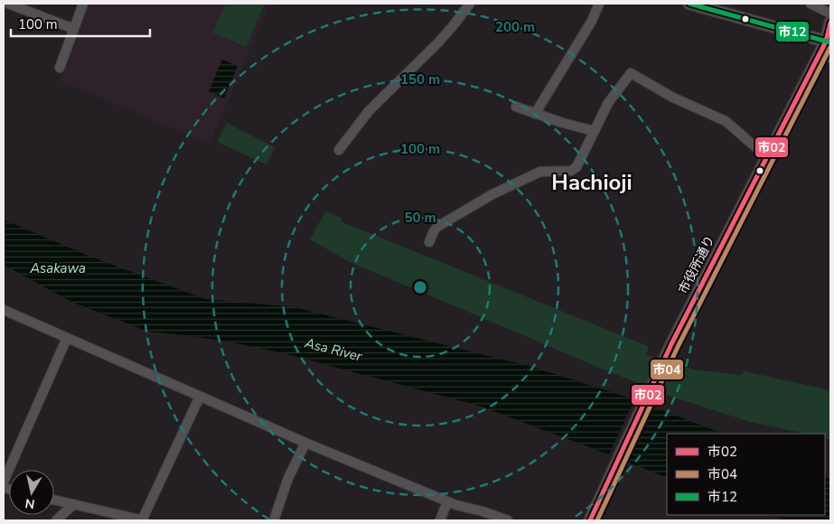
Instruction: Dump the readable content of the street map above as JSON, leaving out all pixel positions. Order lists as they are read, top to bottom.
{
  "streets": {
    "street": ["市役所通り"]
  },
  "districts": ["Hachioji"],
  "water": ["Asakawa", "Asa River"],
  "lines": ["transit line 市12", "transit line 市02", "transit line 市04"],
  "legend": ["市02", "市04", "市12"],
  "scale_bar": "100 m",
  "north": "bottom",
  "rings": [
    "200 m",
    "150 m",
    "100 m",
    "50 m"
  ]
}
